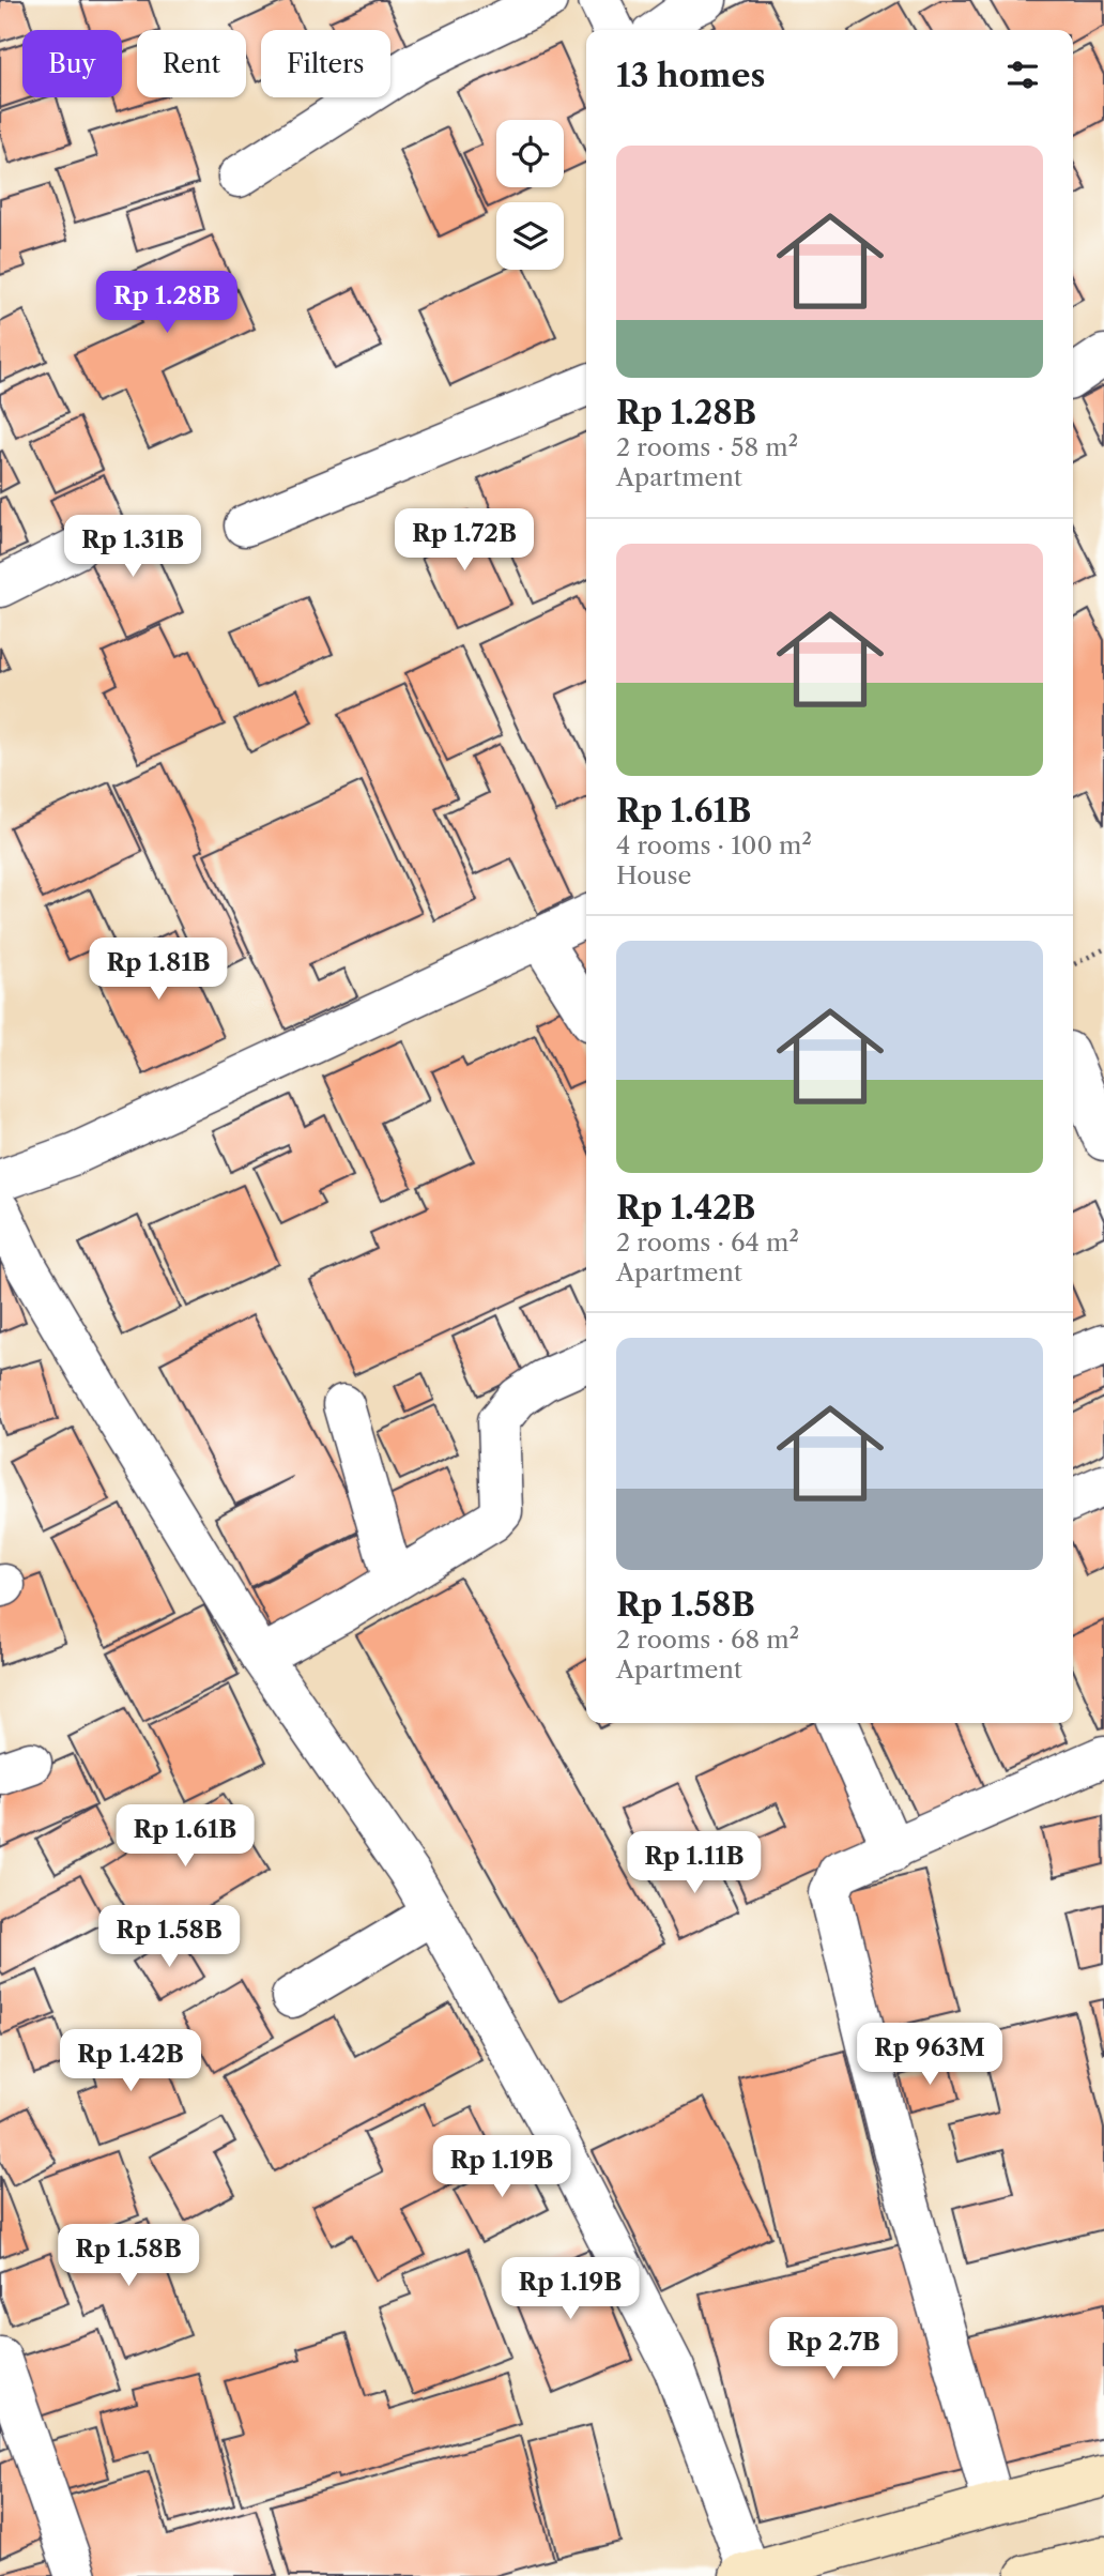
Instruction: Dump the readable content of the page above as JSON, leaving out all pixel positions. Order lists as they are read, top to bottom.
{
  "page": {
    "chip": ["Buy", "Rent", "Filters"],
    "heading": "13 homes",
    "list": [
      {
        "name": "Rp 1.28B",
        "note": "2 rooms · 58 m² · Apartment"
      },
      {
        "name": "Rp 1.61B",
        "note": "4 rooms · 100 m² · House"
      },
      {
        "name": "Rp 1.42B",
        "note": "2 rooms · 64 m² · Apartment"
      },
      {
        "name": "Rp 1.58B",
        "note": "2 rooms · 68 m² · Apartment"
      }
    ],
    "price": [
      "Rp 1.28B",
      "Rp 1.72B",
      "Rp 1.31B",
      "Rp 1.81B",
      "Rp 1.61B",
      "Rp 1.11B",
      "Rp 1.58B",
      "Rp 963M",
      "Rp 1.42B",
      "Rp 1.19B",
      "Rp 1.58B",
      "Rp 1.19B",
      "Rp 2.7B"
    ]
  }
}
